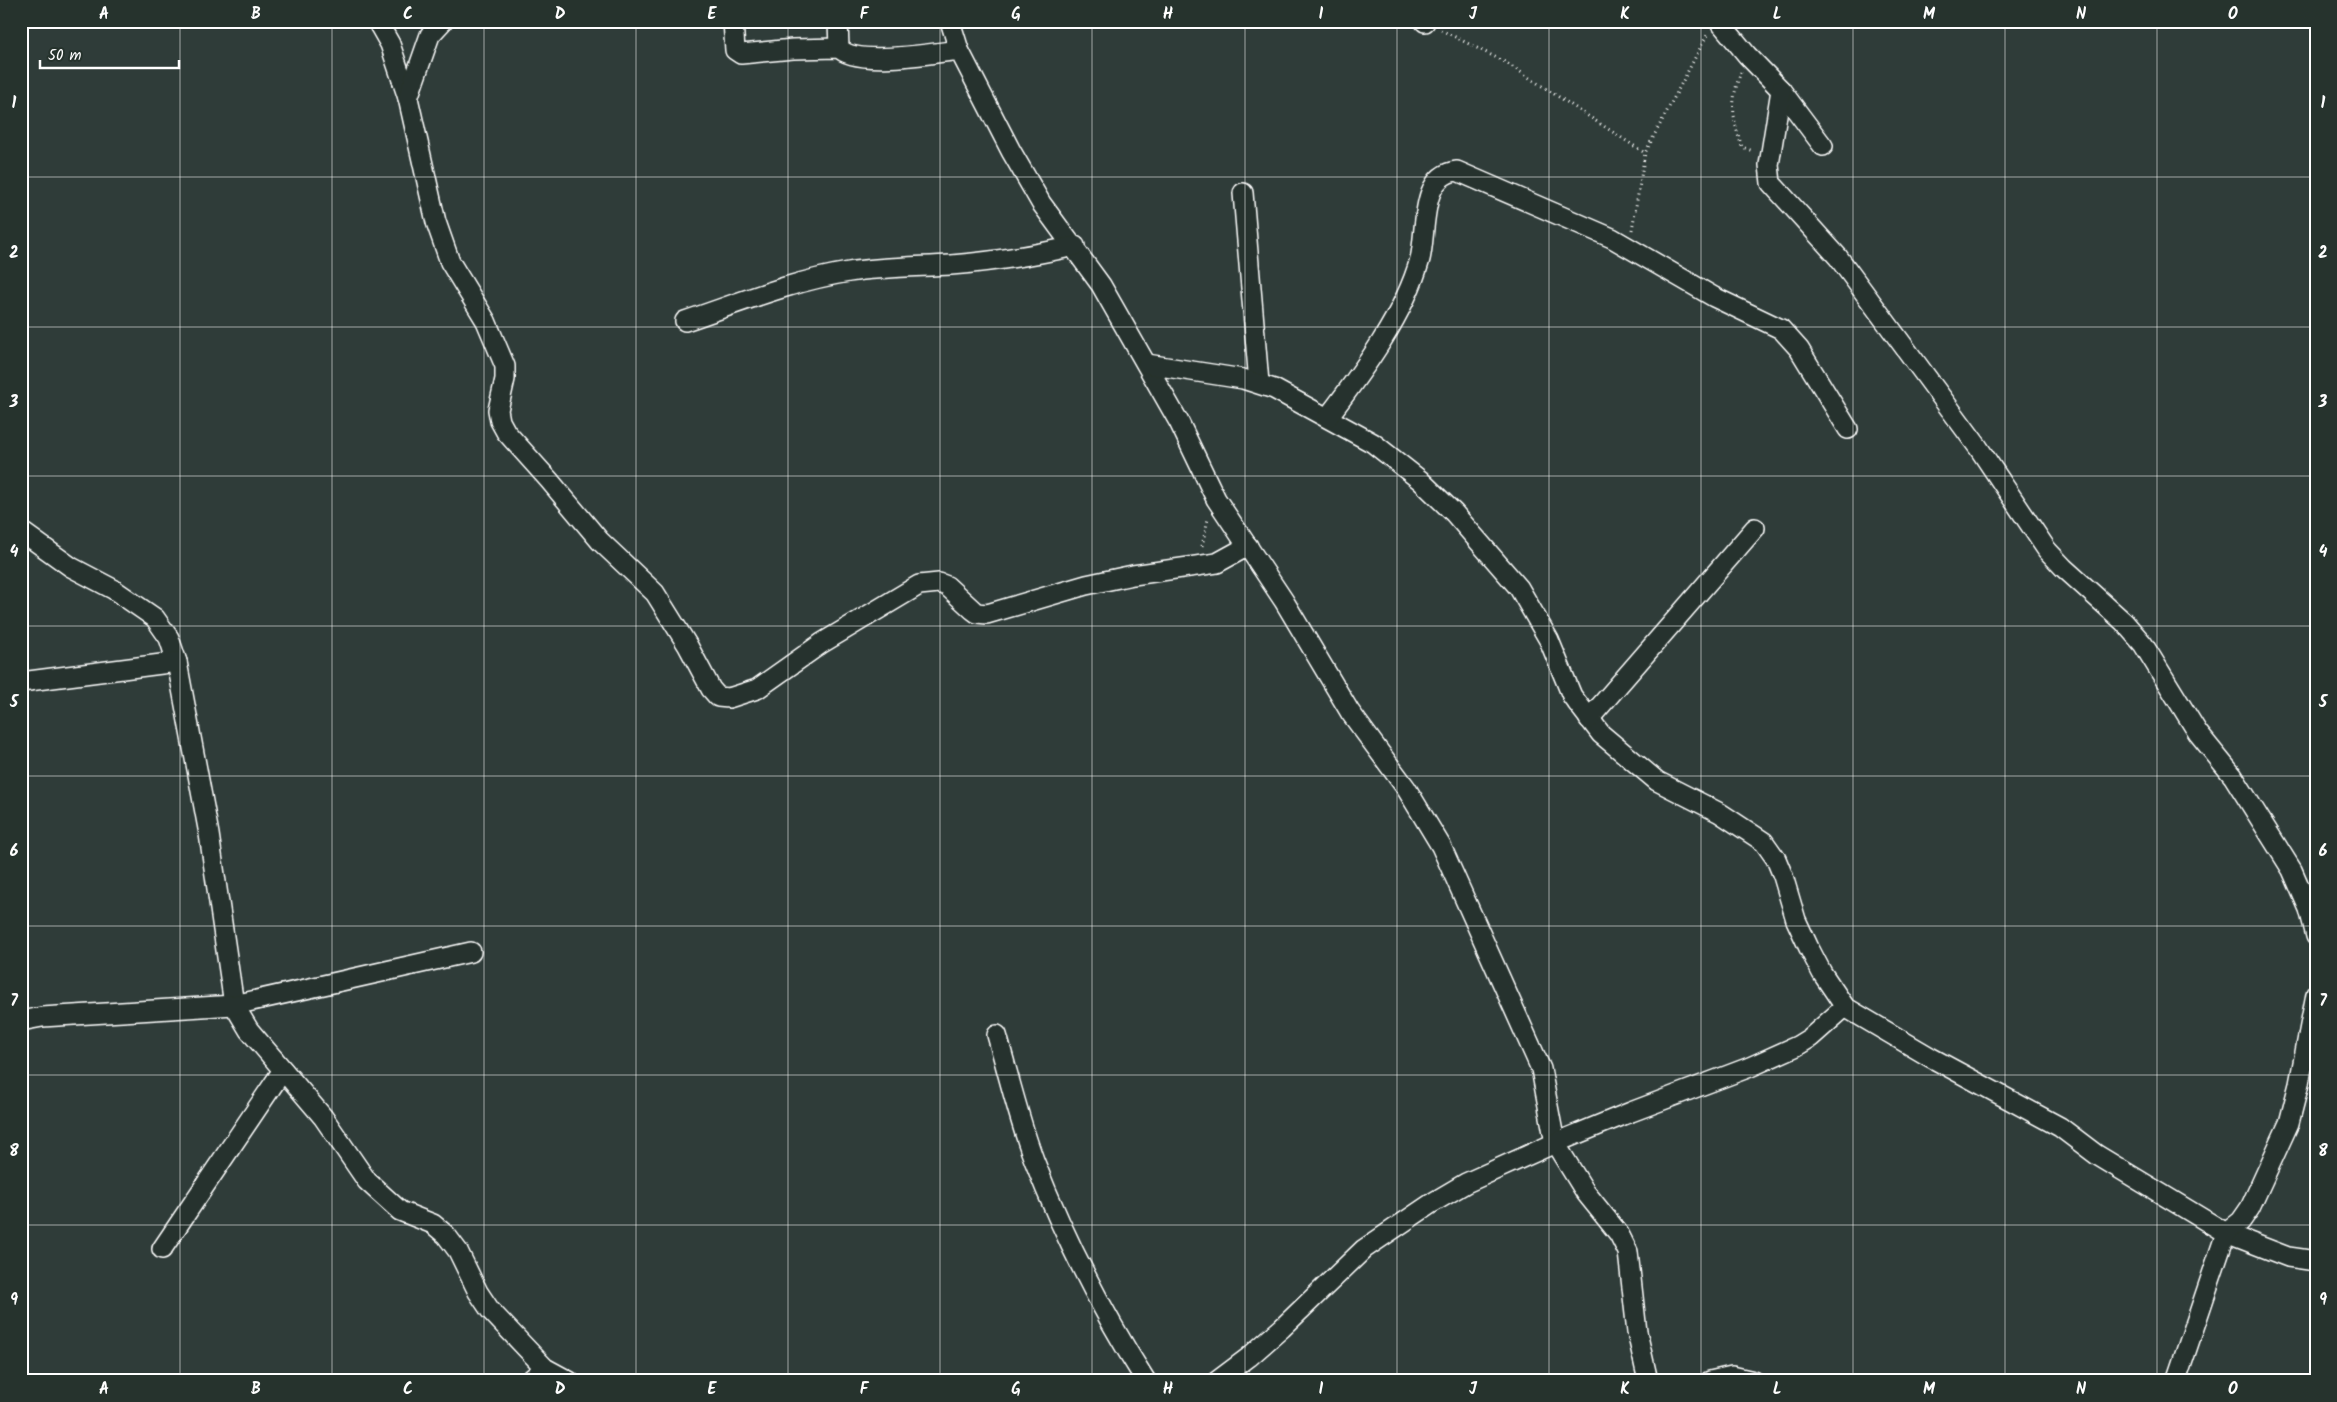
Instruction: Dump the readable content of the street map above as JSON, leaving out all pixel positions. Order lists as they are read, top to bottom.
{
  "scale_bar": "50 m",
  "grid": {
    "columns": [
      "A",
      "B",
      "C",
      "D",
      "E",
      "F",
      "G",
      "H",
      "I",
      "J",
      "K",
      "L",
      "M",
      "N",
      "O"
    ],
    "rows": [
      "1",
      "2",
      "3",
      "4",
      "5",
      "6",
      "7",
      "8",
      "9"
    ]
  }
}
